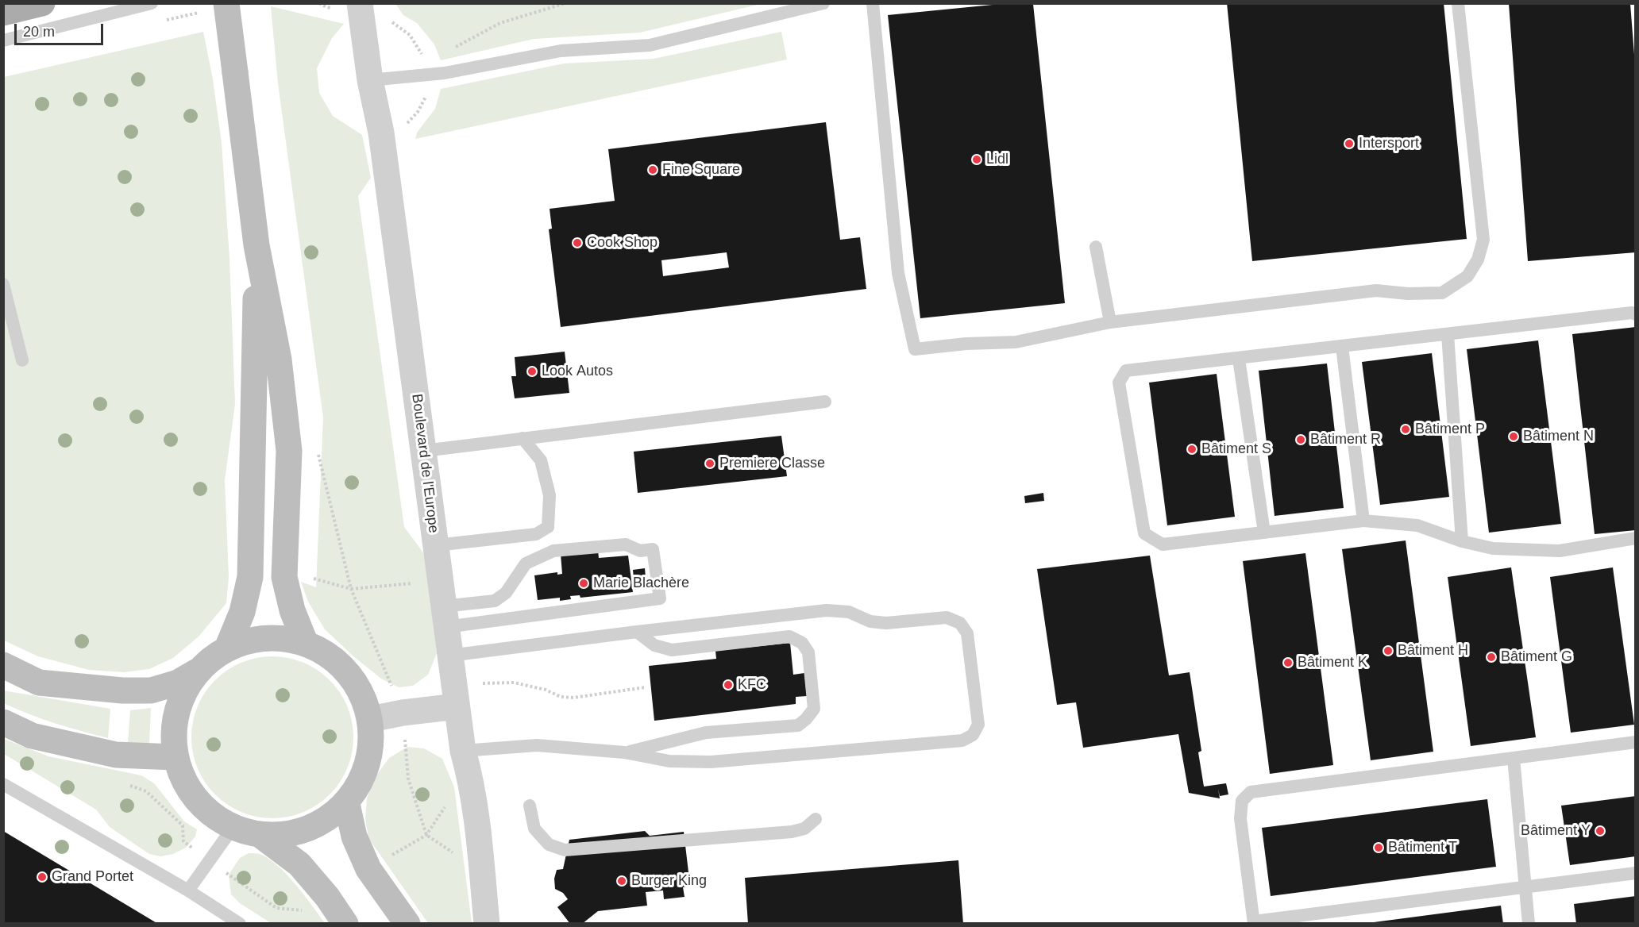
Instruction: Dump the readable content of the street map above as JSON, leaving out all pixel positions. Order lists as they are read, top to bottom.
{
  "streets": {
    "street": ["Boulevard de l'Europe"]
  },
  "places": [
    "Intersport",
    "Lidl",
    "Fine Square",
    "Cook Shop",
    "Look Autos",
    "Bâtiment P",
    "Bâtiment N",
    "Bâtiment R",
    "Bâtiment S",
    "Premiere Classe",
    "Marie Blachère",
    "Bâtiment H",
    "Bâtiment G",
    "Bâtiment K",
    "KFC",
    "Bâtiment Y",
    "Bâtiment T",
    "Grand Portet",
    "Burger King"
  ],
  "scale_bar": "20 m"
}
